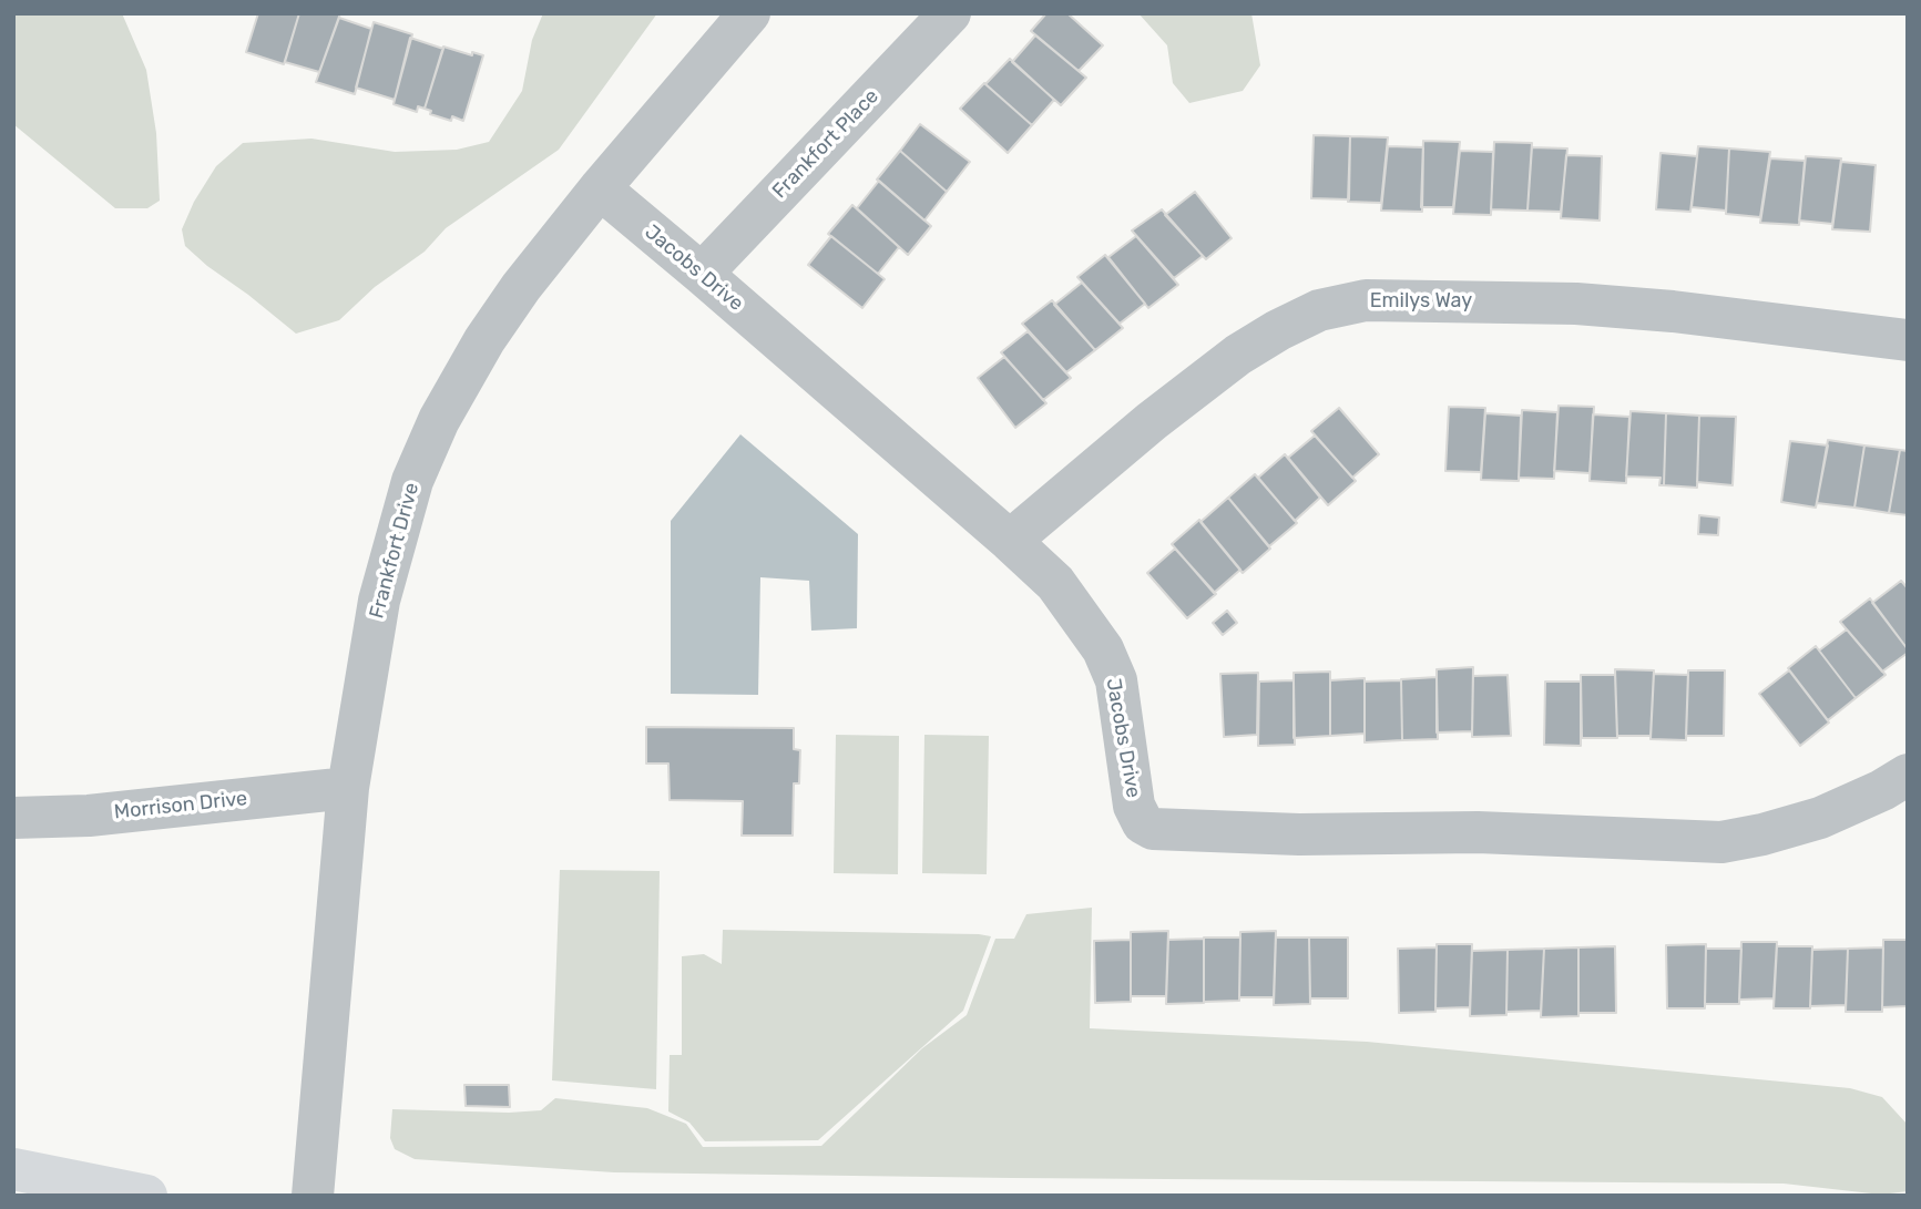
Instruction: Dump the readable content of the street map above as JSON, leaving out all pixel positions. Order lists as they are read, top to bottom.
{
  "streets": {
    "street": [
      "Frankfort Place",
      "Jacobs Drive",
      "Emilys Way",
      "Frankfort Drive",
      "Morrison Drive"
    ]
  },
  "crossings": [
    ["Frankfort Place", "Jacobs Drive"],
    ["Jacobs Drive", "Emilys Way"],
    ["Jacobs Drive", "Frankfort Drive"],
    ["Frankfort Drive", "Morrison Drive"]
  ]
}
